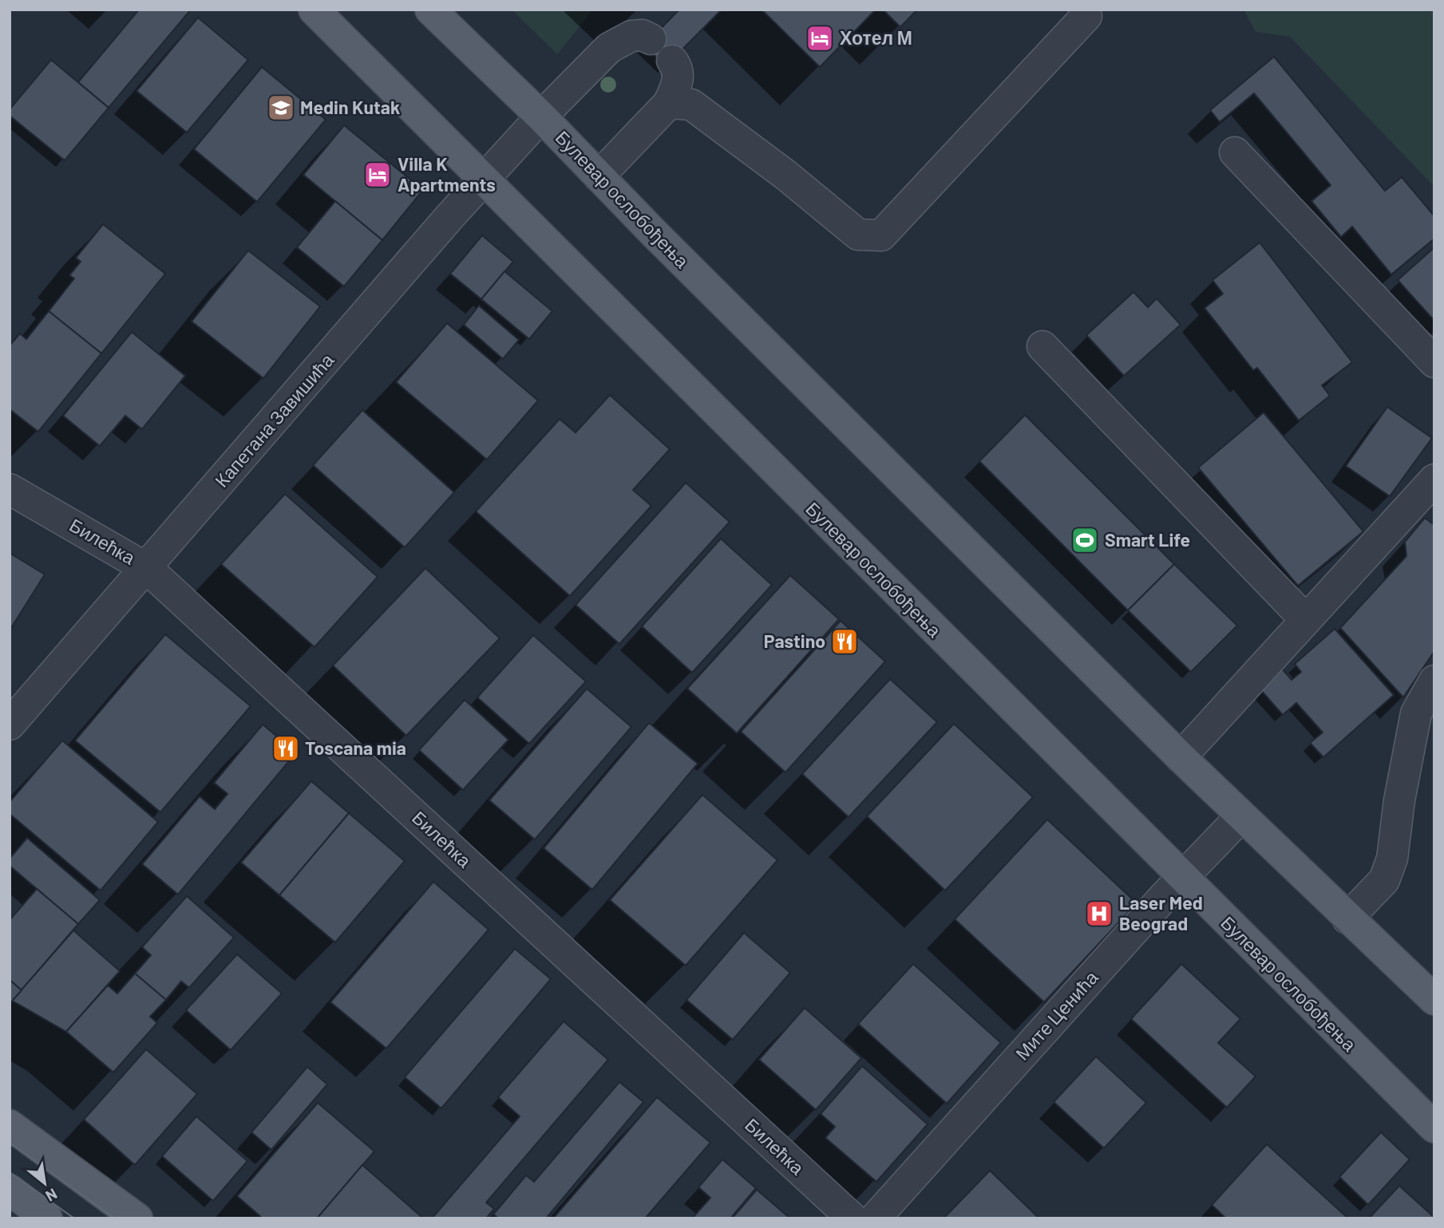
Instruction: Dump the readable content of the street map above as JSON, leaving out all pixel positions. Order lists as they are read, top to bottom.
{
  "streets": {
    "main road": ["Булевар ослобођења"],
    "street": ["Капетана Завишића", "Билећка", "Мите Ценића"]
  },
  "crossings": [
    ["Булевар ослобођења", "Капетана Завишића"],
    ["Булевар ослобођења", "Мите Ценића"],
    ["Капетана Завишића", "Билећка"]
  ],
  "places": {
    "hotel": ["Хотел М", "Villa K Apartments"],
    "school or university": ["Medin Kutak"],
    "sports": ["Smart Life"],
    "restaurant": ["Pastino", "Toscana mia"],
    "hospital": ["Laser Med Beograd"]
  },
  "north": "bottom right"
}
